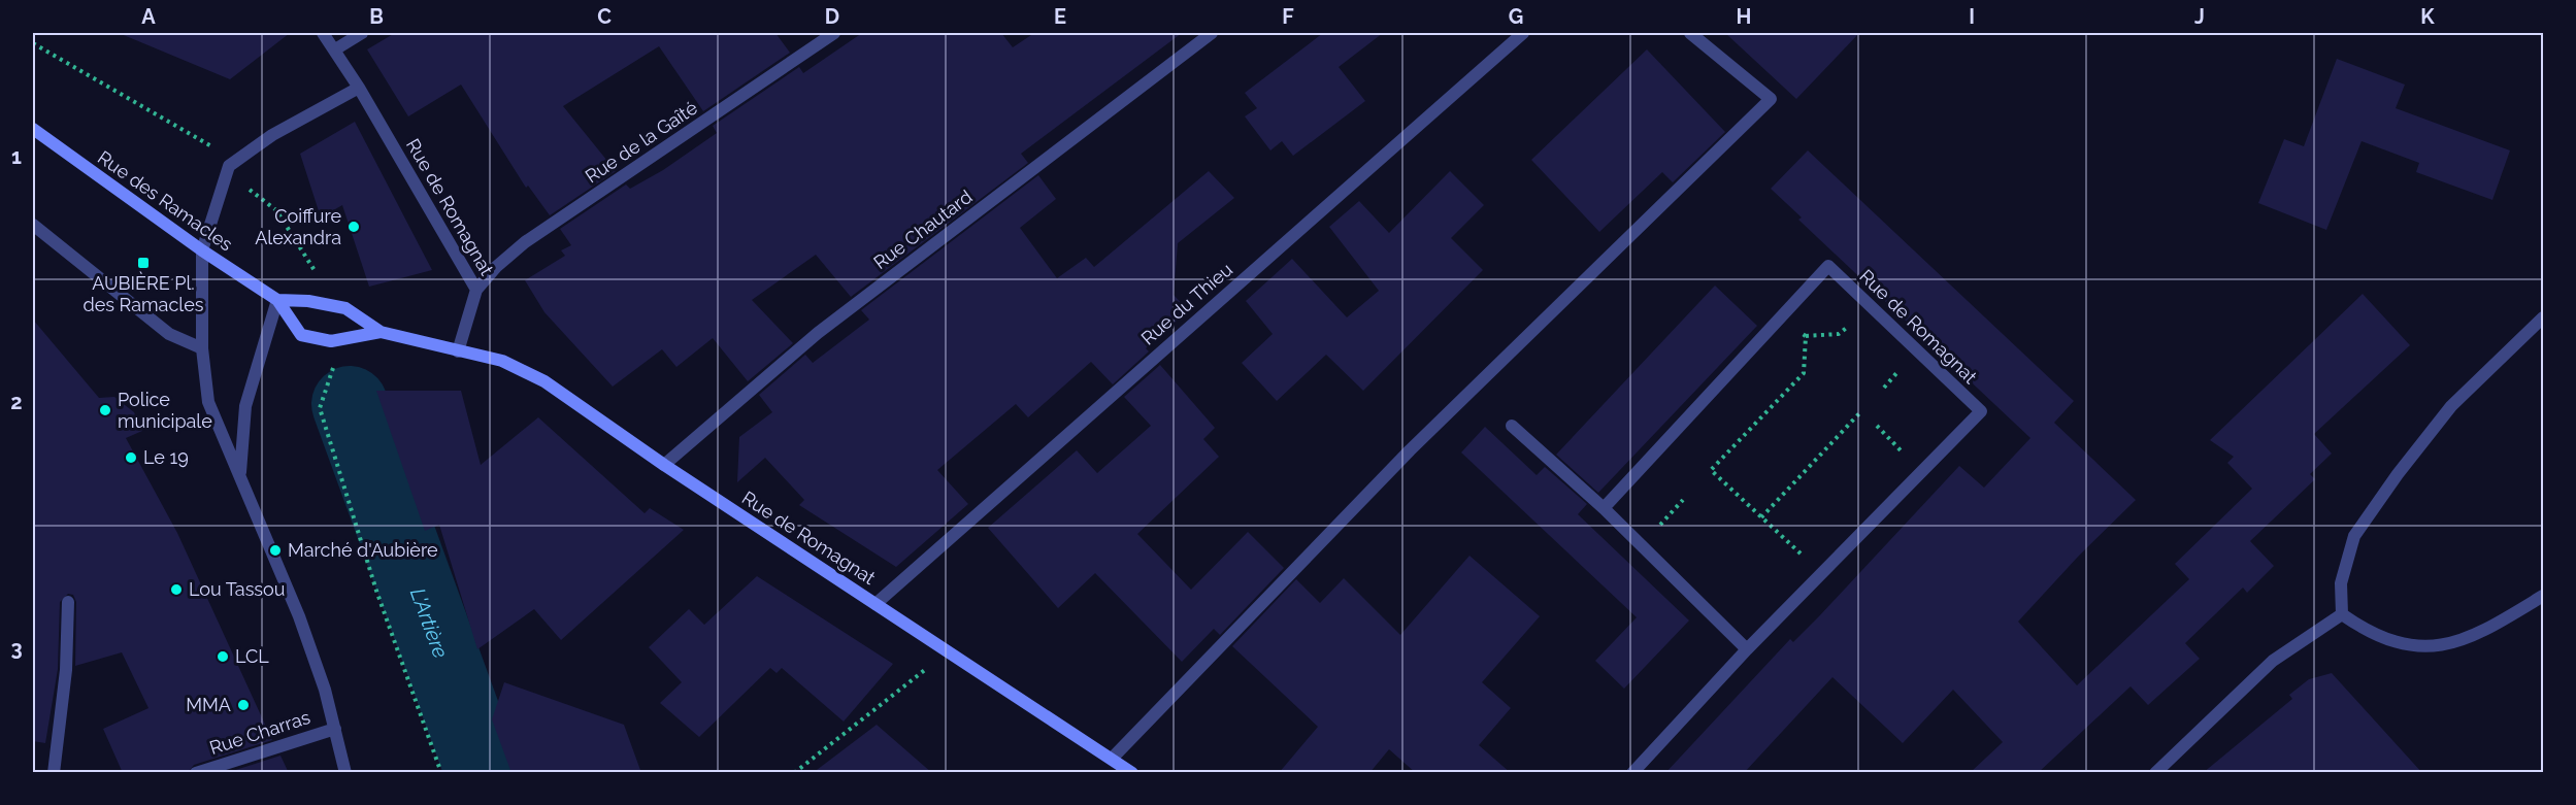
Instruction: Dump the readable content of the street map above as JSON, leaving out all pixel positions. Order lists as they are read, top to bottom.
{
  "streets": {
    "main road": ["Rue des Ramacles", "Rue de Romagnat"],
    "street": [
      "Rue de la Gaîté",
      "Rue Chautard",
      "Rue du Thieu",
      "Rue Charras"
    ]
  },
  "crossings": [
    ["Rue de la Gaîté", "Rue de Romagnat"],
    ["Rue des Ramacles", "Rue de Romagnat"],
    ["Rue de Romagnat", "Rue Chautard"],
    ["Rue de Romagnat", "Rue du Thieu"]
  ],
  "water": ["L'Artière"],
  "places": {
    "other": [
      "Coiffure Alexandra",
      "Police municipale",
      "Le 19",
      "Marché d'Aubière",
      "Lou Tassou",
      "LCL",
      "MMA"
    ],
    "transit": ["AUBIÈRE Pl. des Ramacles"]
  },
  "grid": {
    "columns": [
      "A",
      "B",
      "C",
      "D",
      "E",
      "F",
      "G",
      "H",
      "I",
      "J",
      "K"
    ],
    "rows": ["1", "2", "3"]
  }
}
